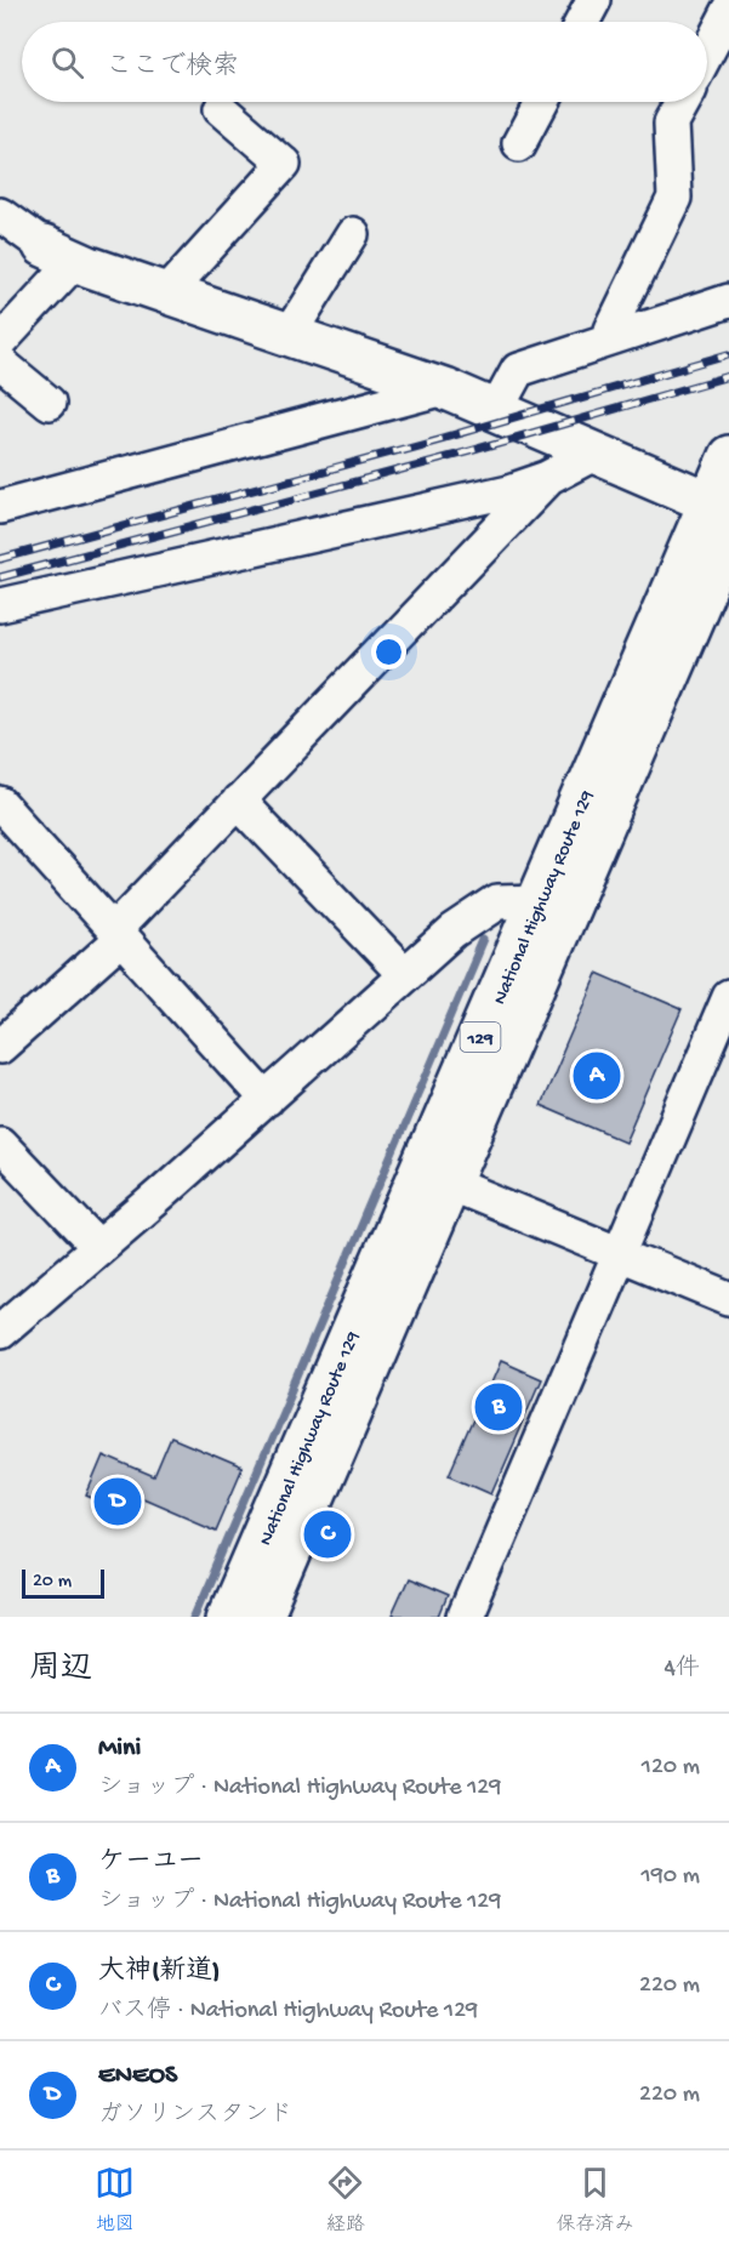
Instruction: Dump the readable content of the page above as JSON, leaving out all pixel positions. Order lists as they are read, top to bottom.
{
  "streets": {
    "main road": ["National Highway Route 129", "129"]
  },
  "scale_bar": "20 m",
  "page": {
    "search": "ここで検索",
    "pins": [
      "A",
      "B",
      "D",
      "C"
    ],
    "scale": "20 m",
    "heading": ["周辺", "4件"],
    "list": [
      {
        "mark": "A",
        "name": "Mini",
        "note": "ショップ · National Highway Route 129",
        "value": "120 m"
      },
      {
        "mark": "B",
        "name": "ケーユー",
        "note": "ショップ · National Highway Route 129",
        "value": "190 m"
      },
      {
        "mark": "C",
        "name": "大神(新道)",
        "note": "バス停 · National Highway Route 129",
        "value": "220 m"
      },
      {
        "mark": "D",
        "name": "ENEOS",
        "note": "ガソリンスタンド",
        "value": "220 m"
      }
    ],
    "nav": ["地図", "経路", "保存済み"]
  }
}
